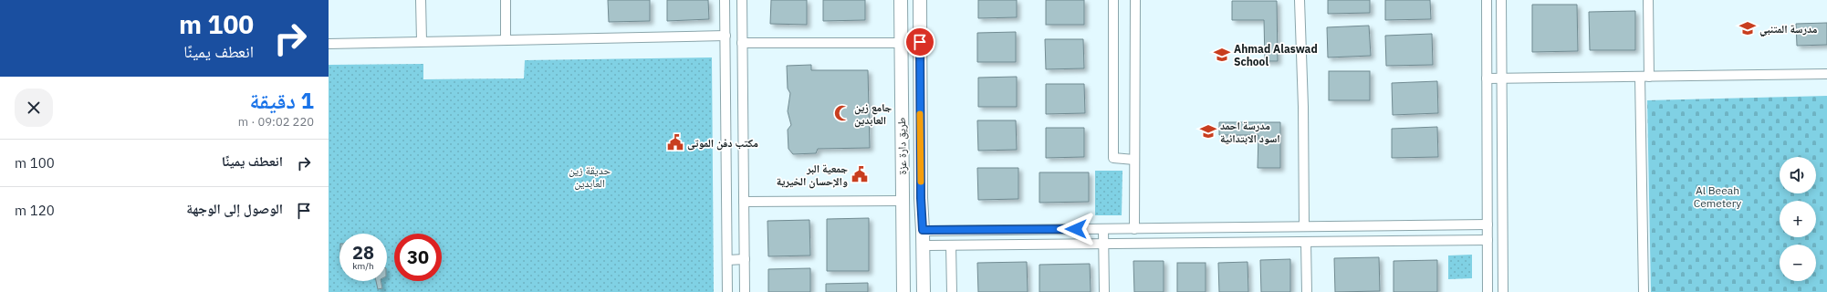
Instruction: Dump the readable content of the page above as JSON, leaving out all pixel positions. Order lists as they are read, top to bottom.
{
  "streets": {
    "main road": ["طريق دارة عزة"]
  },
  "parks": ["حديقة زين العابدين", "Al Beeah Cemetery"],
  "places": {
    "school or university": ["مدرسة المتنبي", "Ahmad Alaswad School", "مدرسة احمد اسود الابتدائية"],
    "mosque": ["جامع زين العابدين"],
    "public building": ["مكتب دفن الموتى", "جمعية البر والإحسان الخيرية"]
  },
  "page": {
    "turn": ["100 m", "انعطف يمينًا"],
    "heading": ["1 دقيقة", "220 m · 09:02"],
    "list": [
      {
        "name": "انعطف يمينًا",
        "value": "100 m"
      },
      {
        "name": "الوصول إلى الوجهة",
        "value": "120 m"
      }
    ],
    "map_buttons": ["+", "−"],
    "speed": "28 km/h",
    "limit": "30"
  }
}
